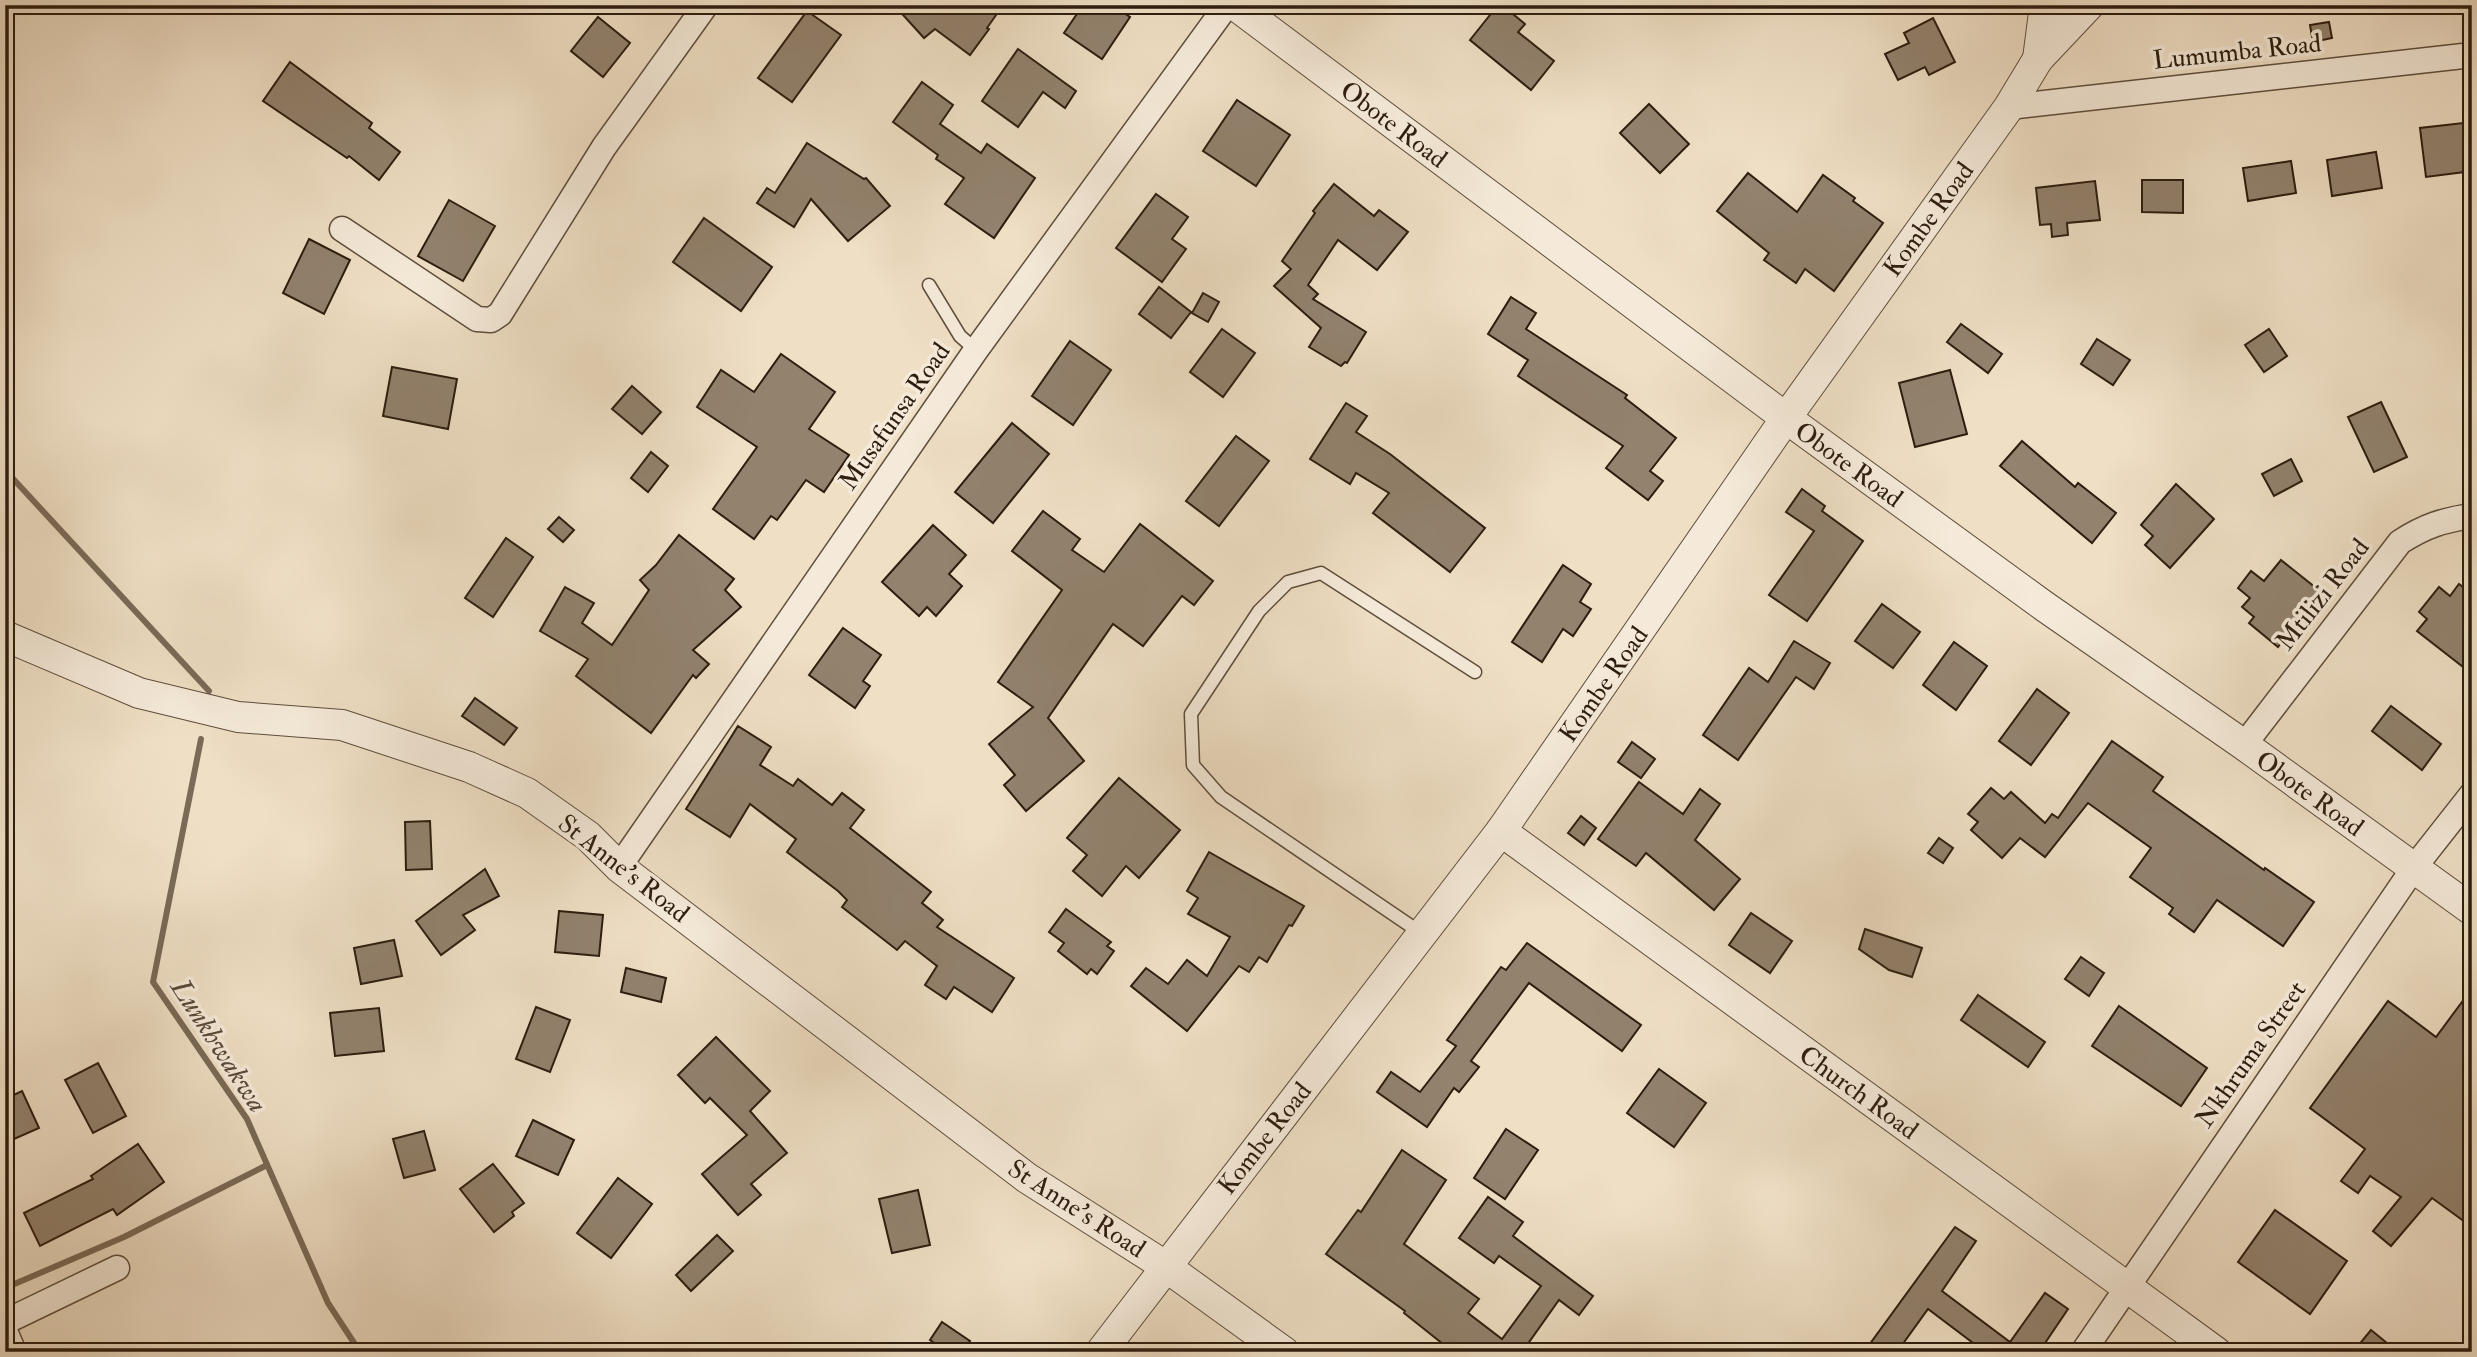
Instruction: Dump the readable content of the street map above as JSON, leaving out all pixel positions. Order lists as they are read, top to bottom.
{
  "streets": {
    "street": [
      "Lumumba Road",
      "Obote Road",
      "Kombe Road",
      "Musafunsa Road",
      "Mtilizi Road",
      "St Anne's Road",
      "Nkhruma Street",
      "Church Road"
    ]
  },
  "crossings": [
    ["Lumumba Road", "Kombe Road"],
    ["Obote Road", "Kombe Road"],
    ["Obote Road", "Mtilizi Road"],
    ["Obote Road", "Nkhruma Street"],
    ["Kombe Road", "St Anne's Road"],
    ["Kombe Road", "Church Road"],
    ["Musafunsa Road", "St Anne's Road"],
    ["Nkhruma Street", "Church Road"]
  ],
  "water": ["Lunkhwakwa"]
}
